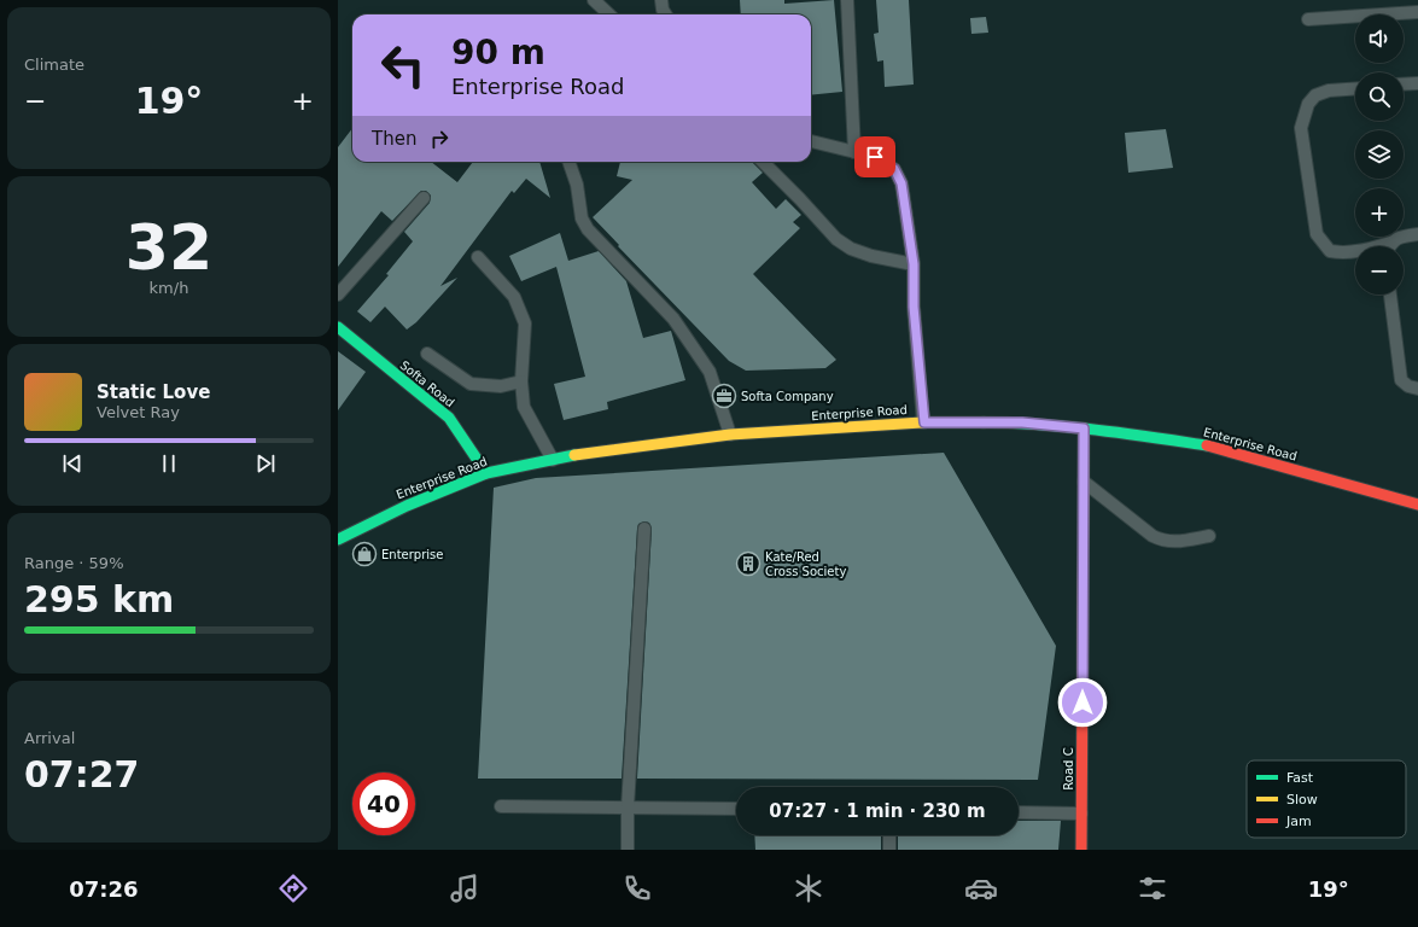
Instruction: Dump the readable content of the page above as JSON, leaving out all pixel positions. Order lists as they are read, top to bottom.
{
  "streets": {
    "main road": ["Softa Road", "Enterprise Road", "Road C"]
  },
  "crossings": [
    ["Softa Road", "Enterprise Road"],
    ["Enterprise Road", "Road C"]
  ],
  "places": {
    "office": ["Softa Company"],
    "shop": ["Enterprise"],
    "building": ["Kate/Red Cross Society"]
  },
  "legend": ["Fast", "Slow", "Jam"],
  "page": {
    "tile": [
      "Climate",
      ["32", "km/h"],
      ["Range · 59%", "295 km"],
      ["Arrival", "07:27"]
    ],
    "map_buttons": ["+", "−"],
    "turn": ["90 m", "Enterprise Road"],
    "heat": ["−", "19°", "+"],
    "then": "Then",
    "song": ["Static Love", "Velvet Ray"],
    "limit": "40",
    "trip": "07:27 · 1 min · 230 m",
    "tabs": ["07:26", "19°"]
  }
}
